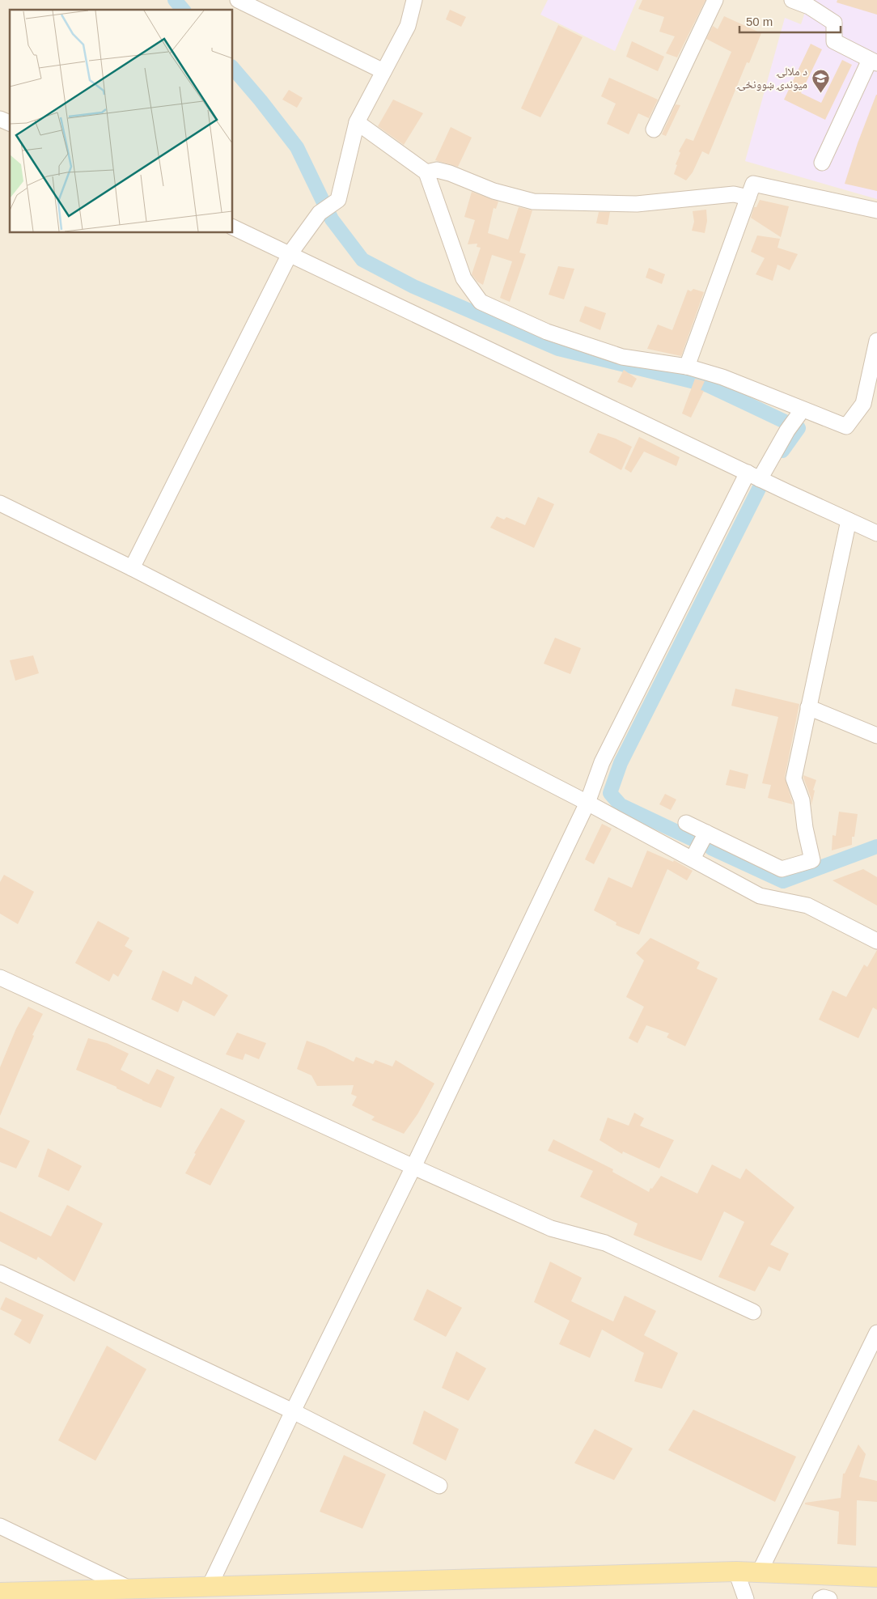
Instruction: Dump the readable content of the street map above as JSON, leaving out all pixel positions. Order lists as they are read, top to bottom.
{
  "places": {
    "school or university": ["د ملالۍ میوندۍ ښوونځۍ"]
  },
  "scale_bar": "50 m"
}
